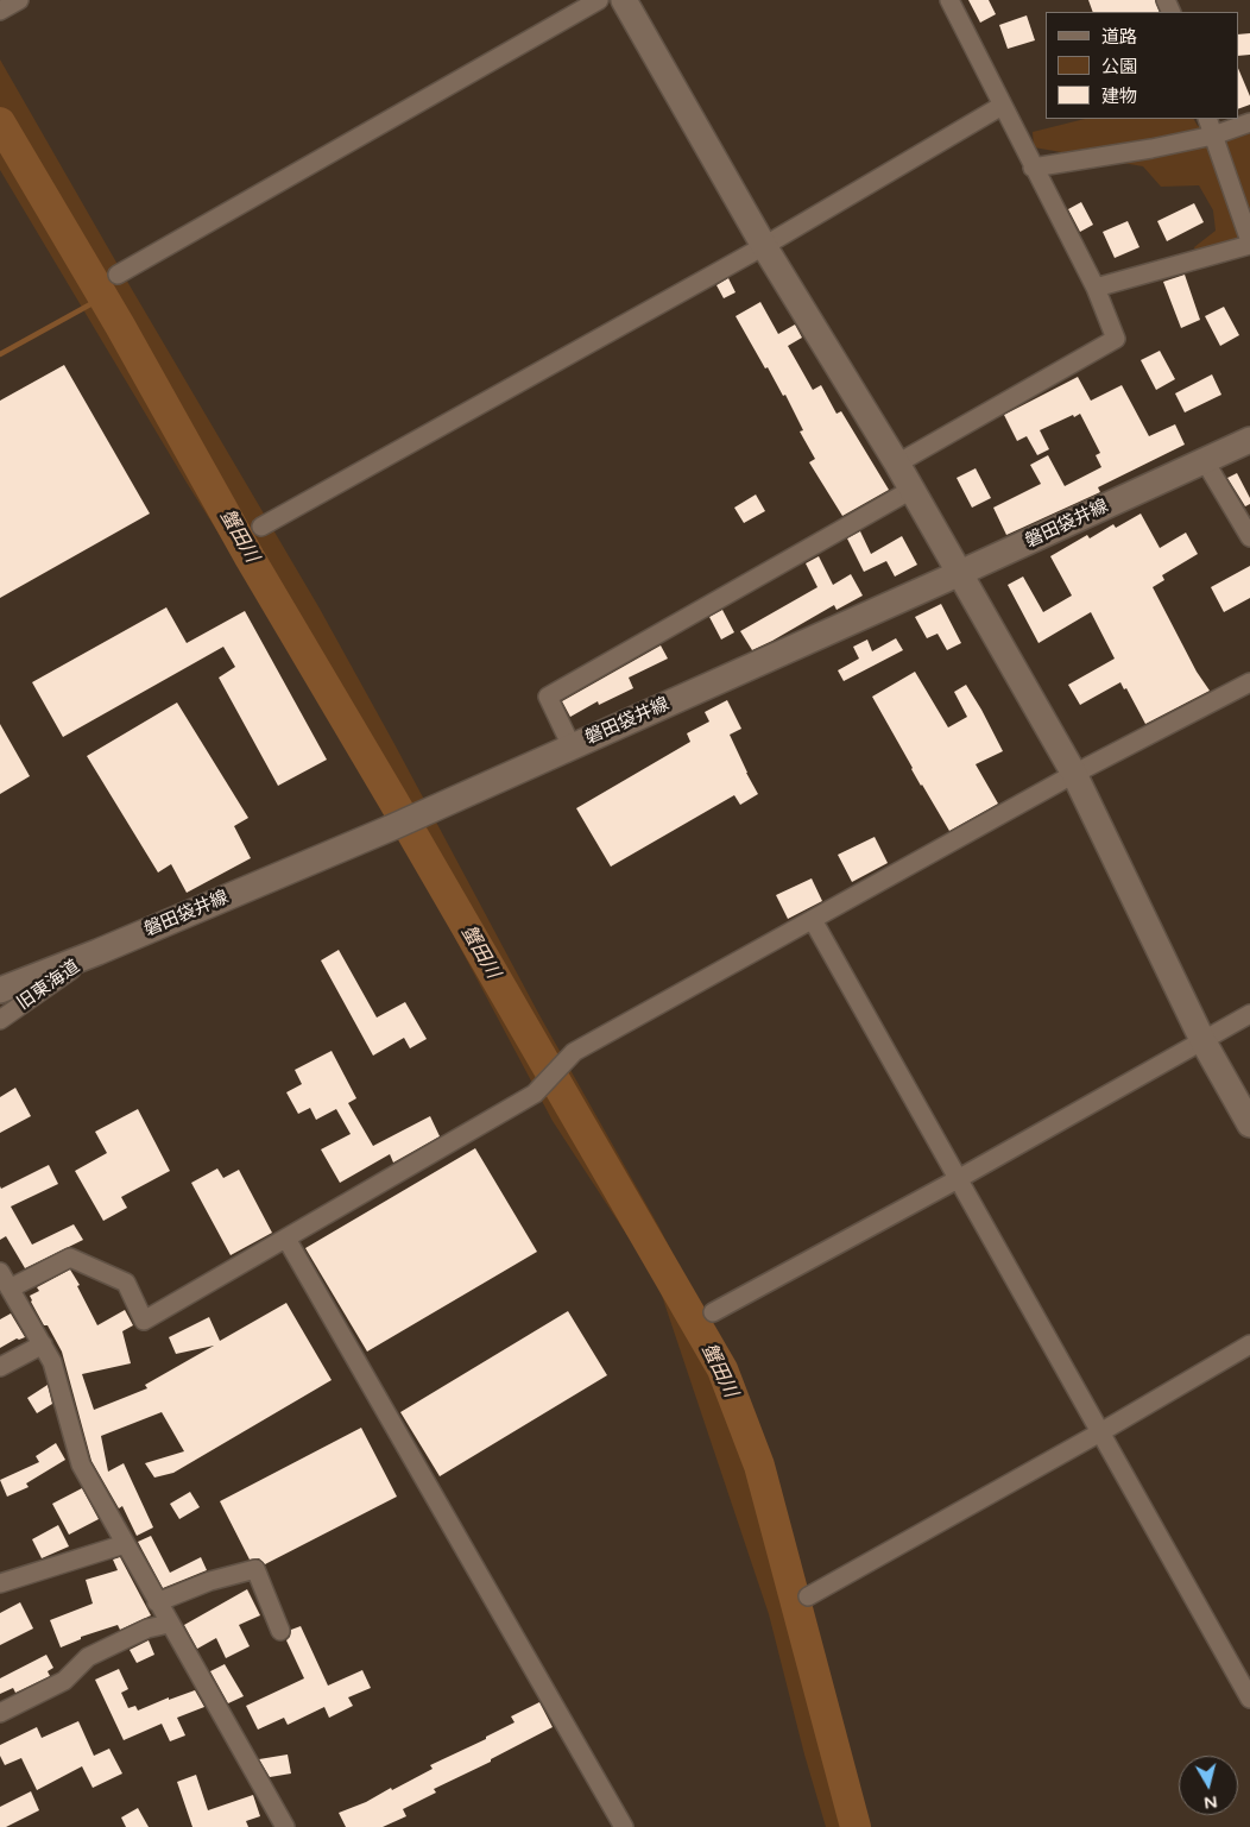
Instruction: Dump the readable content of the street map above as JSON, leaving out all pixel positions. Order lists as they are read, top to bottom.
{
  "streets": {
    "main road": ["磐田袋井線"],
    "street": ["旧東海道"]
  },
  "crossings": [
    ["磐田袋井線", "旧東海道"]
  ],
  "water": ["蟹田川"],
  "legend": ["道路", "公園", "建物"],
  "north": "bottom"
}
